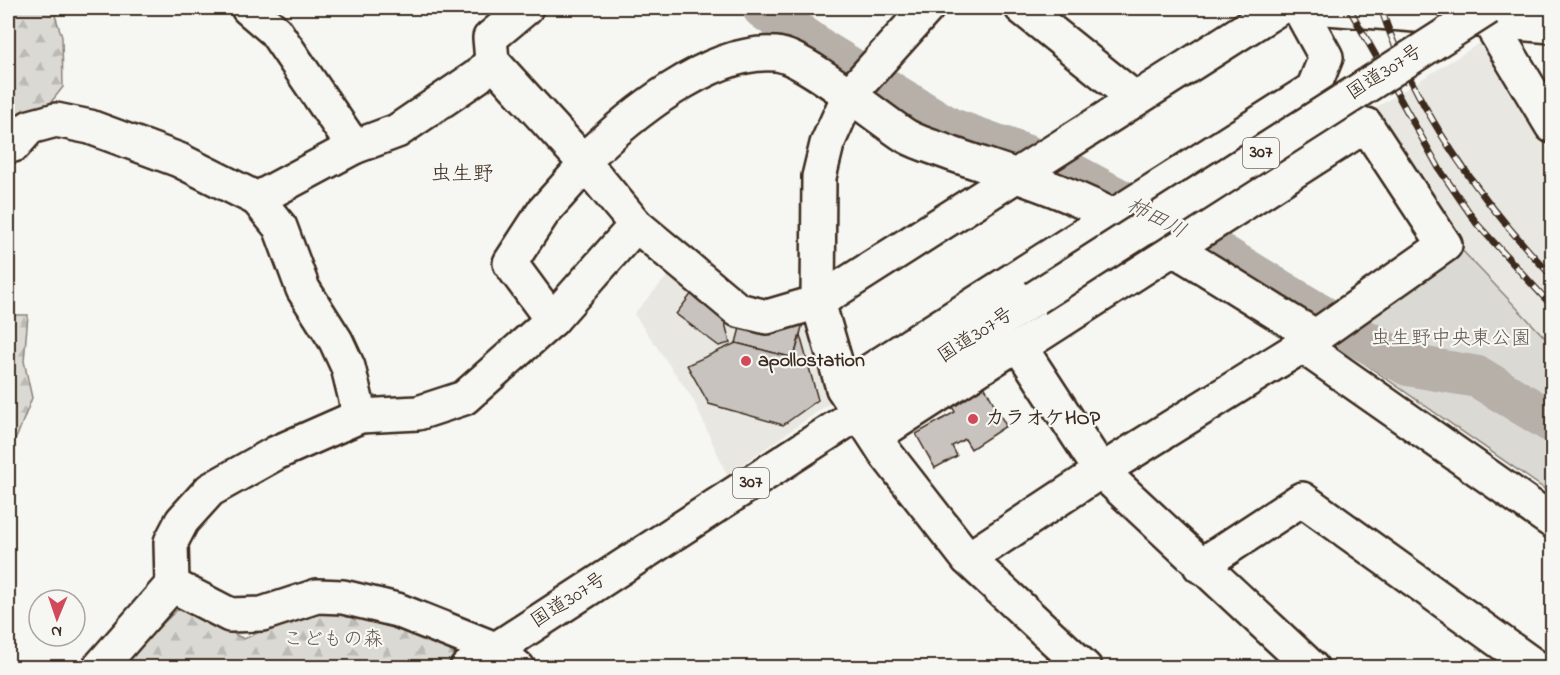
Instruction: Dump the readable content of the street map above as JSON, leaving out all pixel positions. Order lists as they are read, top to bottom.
{
  "streets": {
    "main road": ["国道307号", "307"]
  },
  "districts": ["虫生野"],
  "water": ["柿田川"],
  "parks": ["虫生野中央東公園", "こどもの森"],
  "places": ["apollostation", "カラオケHOP"],
  "north": "bottom"
}
